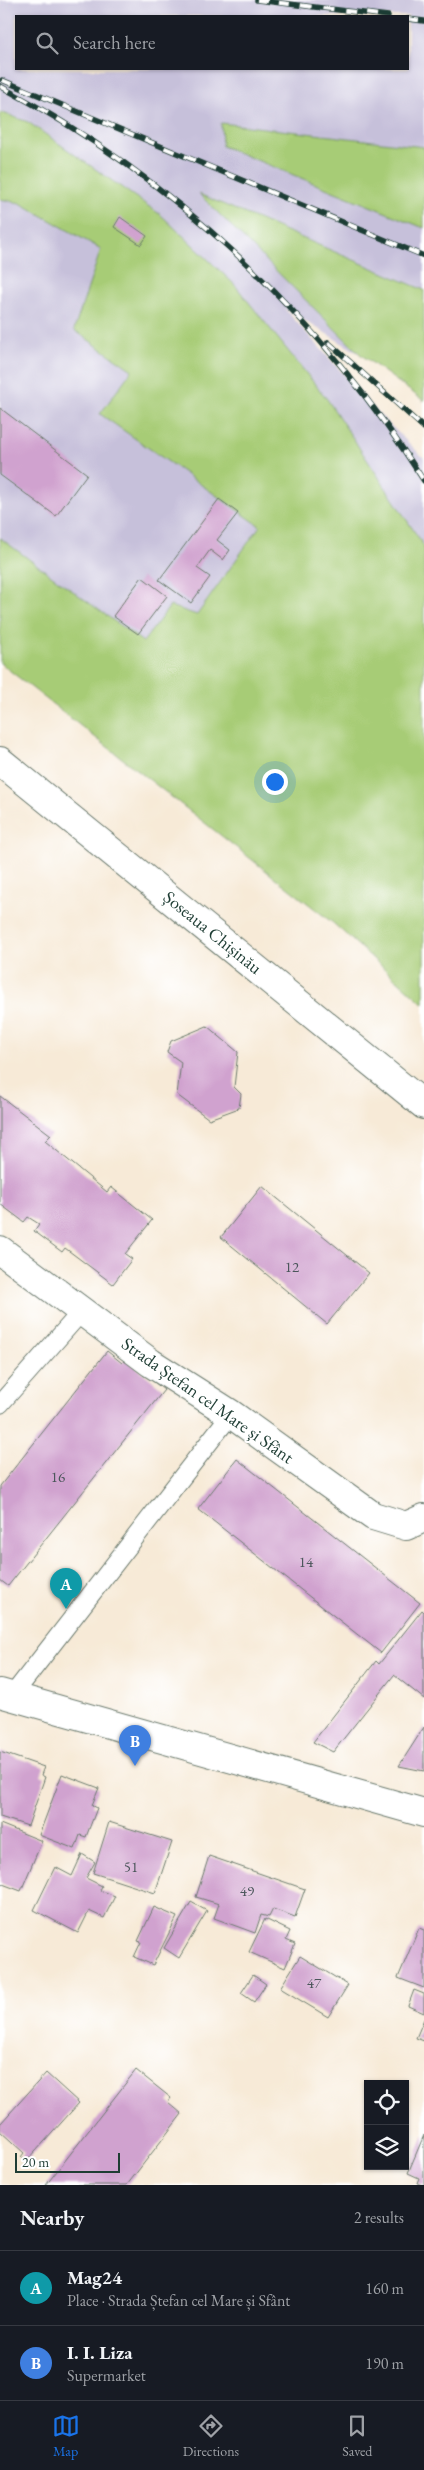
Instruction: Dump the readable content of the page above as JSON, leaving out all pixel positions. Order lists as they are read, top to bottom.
{
  "streets": {
    "main road": ["Șoseaua Chișinău", "Strada Ștefan cel Mare și Sfânt"]
  },
  "house_numbers": [
    "12",
    "16",
    "14",
    "51",
    "49",
    "47"
  ],
  "scale_bar": "20 m",
  "page": {
    "search": "Search here",
    "pins": ["A", "B"],
    "scale": "20 m",
    "heading": ["Nearby", "2 results"],
    "list": [
      {
        "mark": "A",
        "name": "Mag24",
        "note": "Place · Strada Ștefan cel Mare și Sfânt",
        "value": "160 m"
      },
      {
        "mark": "B",
        "name": "I. I. Liza",
        "note": "Supermarket",
        "value": "190 m"
      }
    ],
    "nav": ["Map", "Directions", "Saved"]
  }
}
